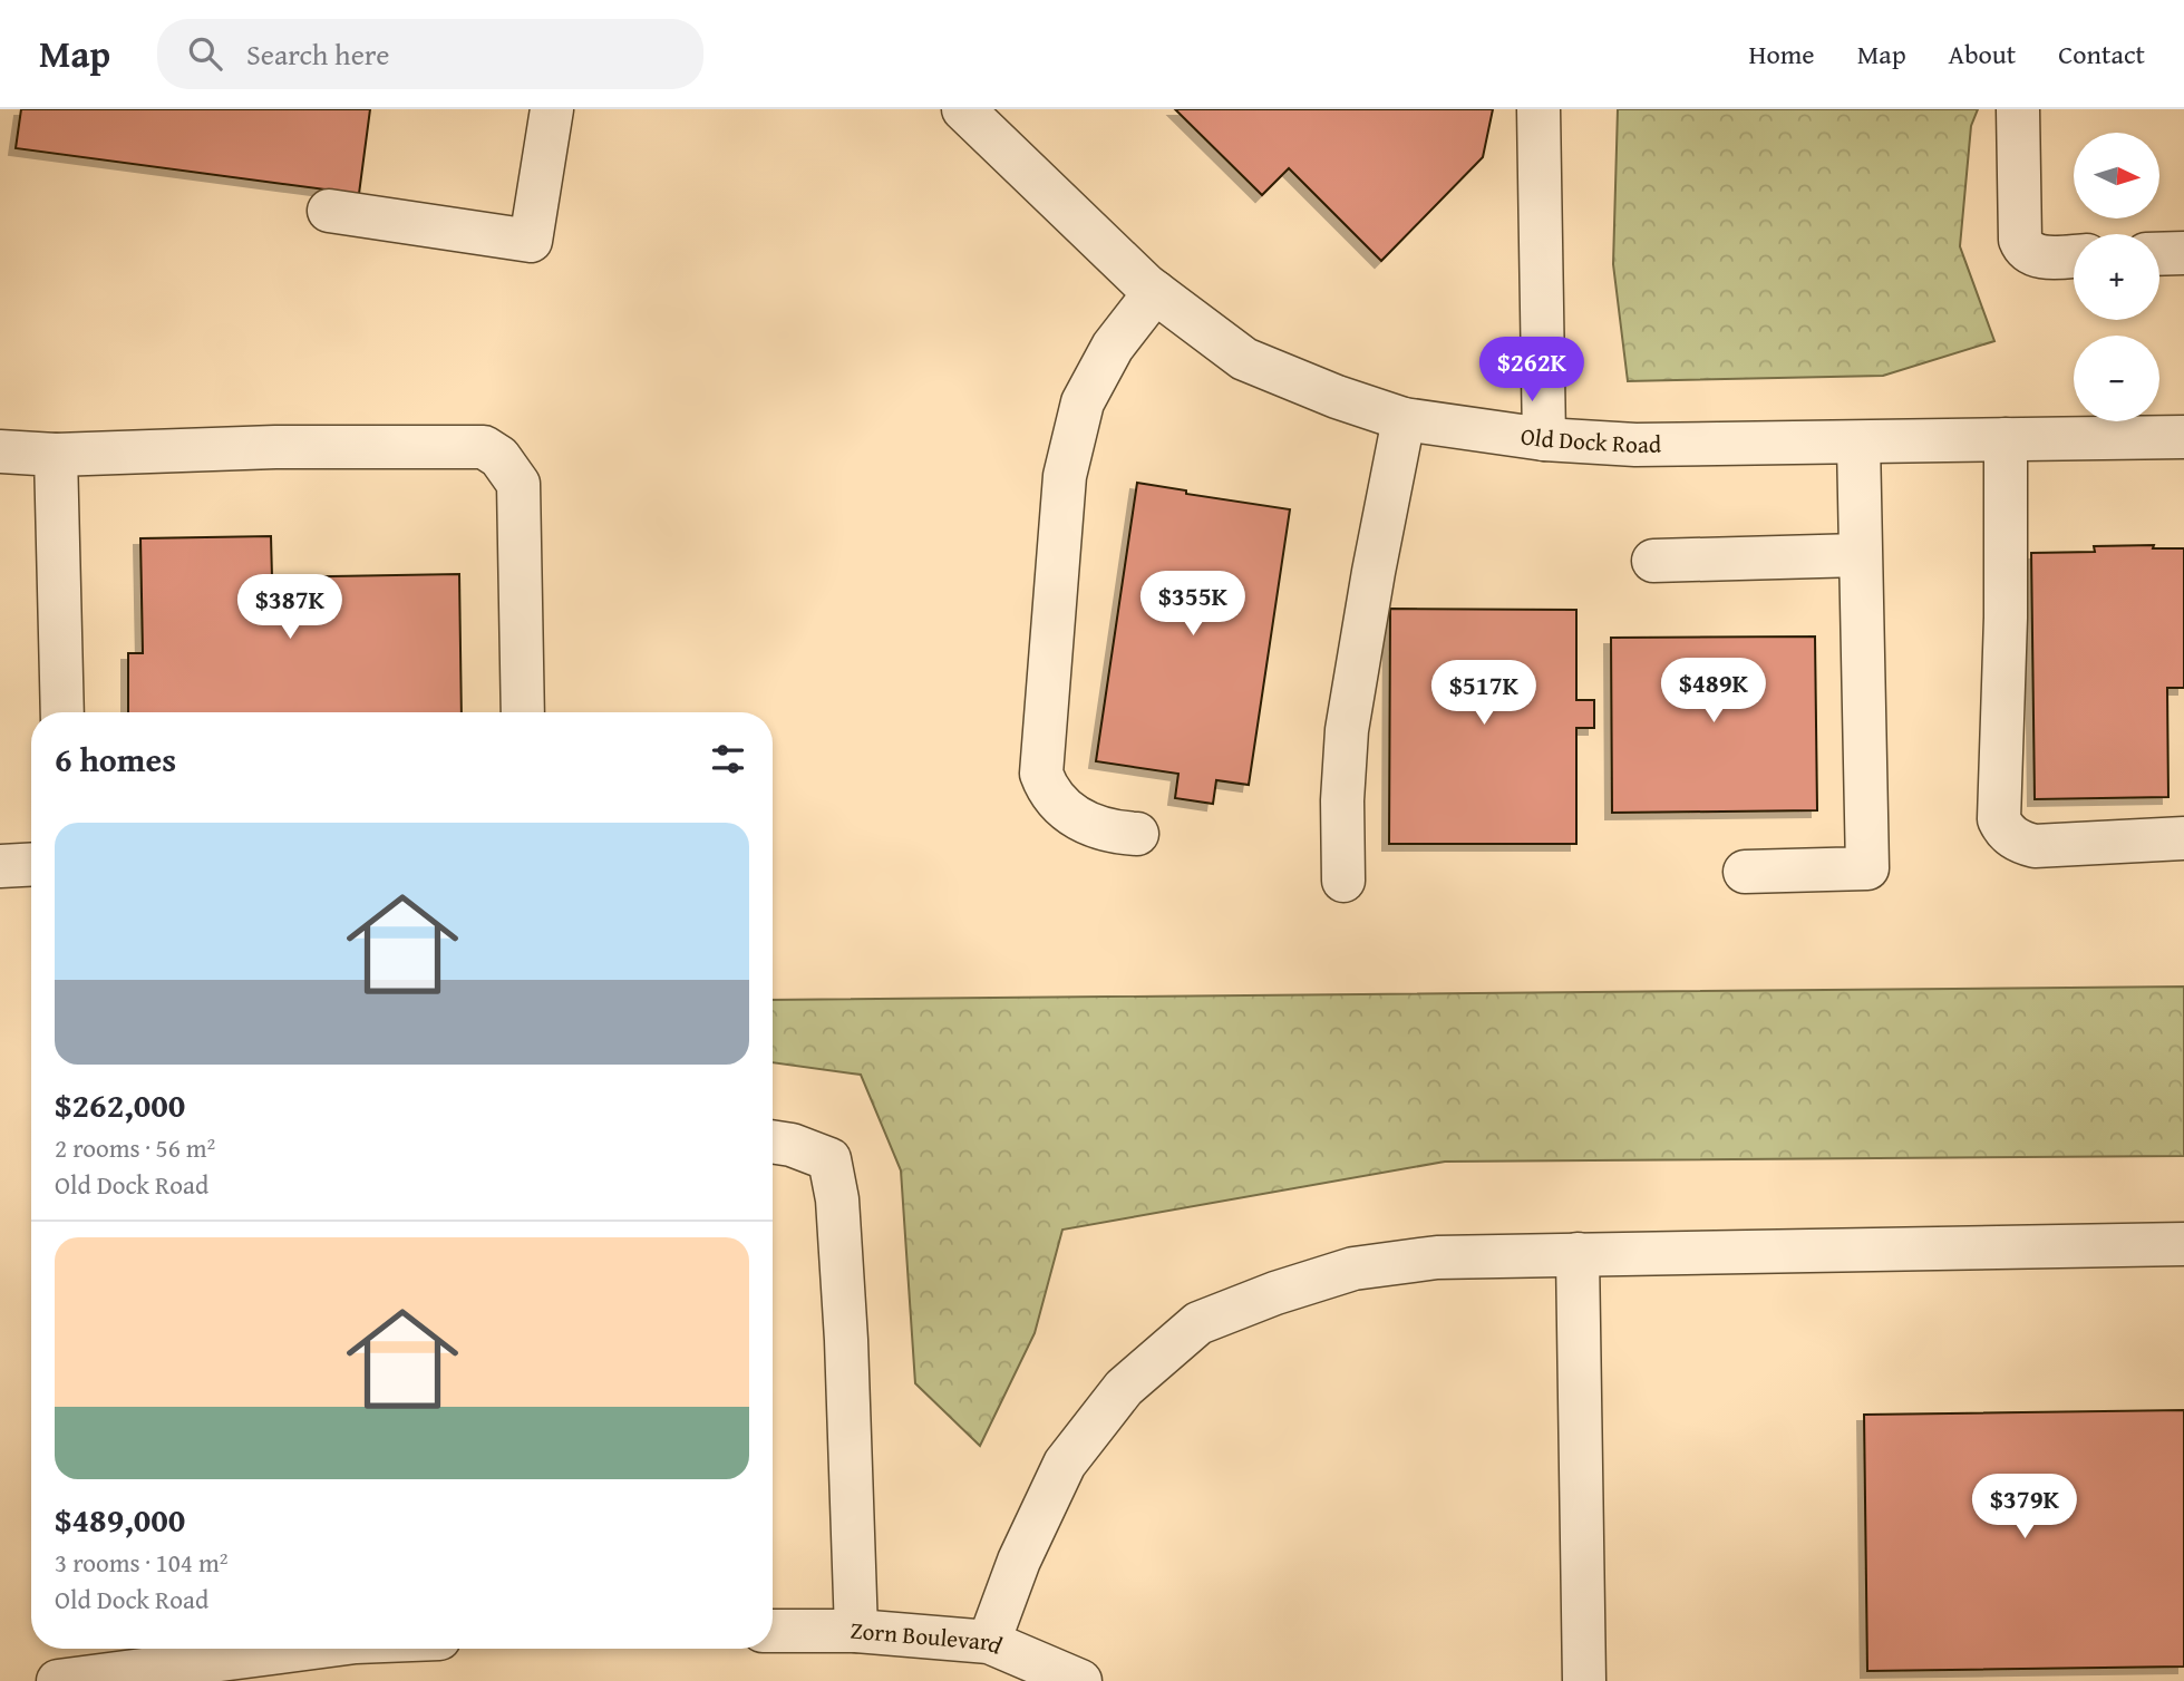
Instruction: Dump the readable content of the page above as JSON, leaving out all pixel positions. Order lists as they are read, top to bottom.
{
  "streets": {
    "street": ["Old Dock Road", "Zorn Boulevard"]
  },
  "north": "right",
  "page": {
    "header": "Map",
    "search": "Search here",
    "nav": [
      "Home",
      "Map",
      "About",
      "Contact"
    ],
    "map_buttons": ["+", "−"],
    "price": [
      "$262K",
      "$355K",
      "$387K",
      "$489K",
      "$517K",
      "$379K"
    ],
    "heading": "6 homes",
    "list": [
      {
        "name": "$262,000",
        "note": "2 rooms · 56 m² · Old Dock Road"
      },
      {
        "name": "$489,000",
        "note": "3 rooms · 104 m² · Old Dock Road"
      }
    ]
  }
}
